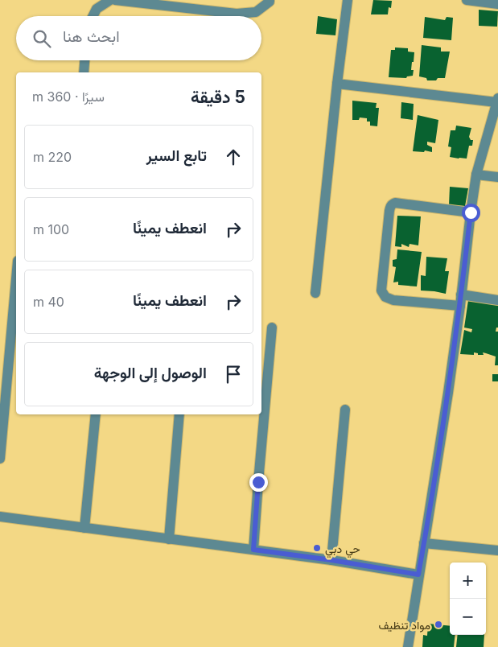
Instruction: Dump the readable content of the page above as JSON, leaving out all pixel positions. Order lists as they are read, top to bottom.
{
  "places": ["حي دبي", "مواد تنظيف"],
  "page": {
    "search": "ابحث هنا",
    "heading": ["5 دقيقة", "سيرًا · 360 m"],
    "list": [
      ["تابع السير", "220 m"],
      ["انعطف يمينًا", "100 m"],
      ["انعطف يمينًا", "40 m"],
      "الوصول إلى الوجهة"
    ],
    "map_buttons": ["+", "−"]
  }
}
